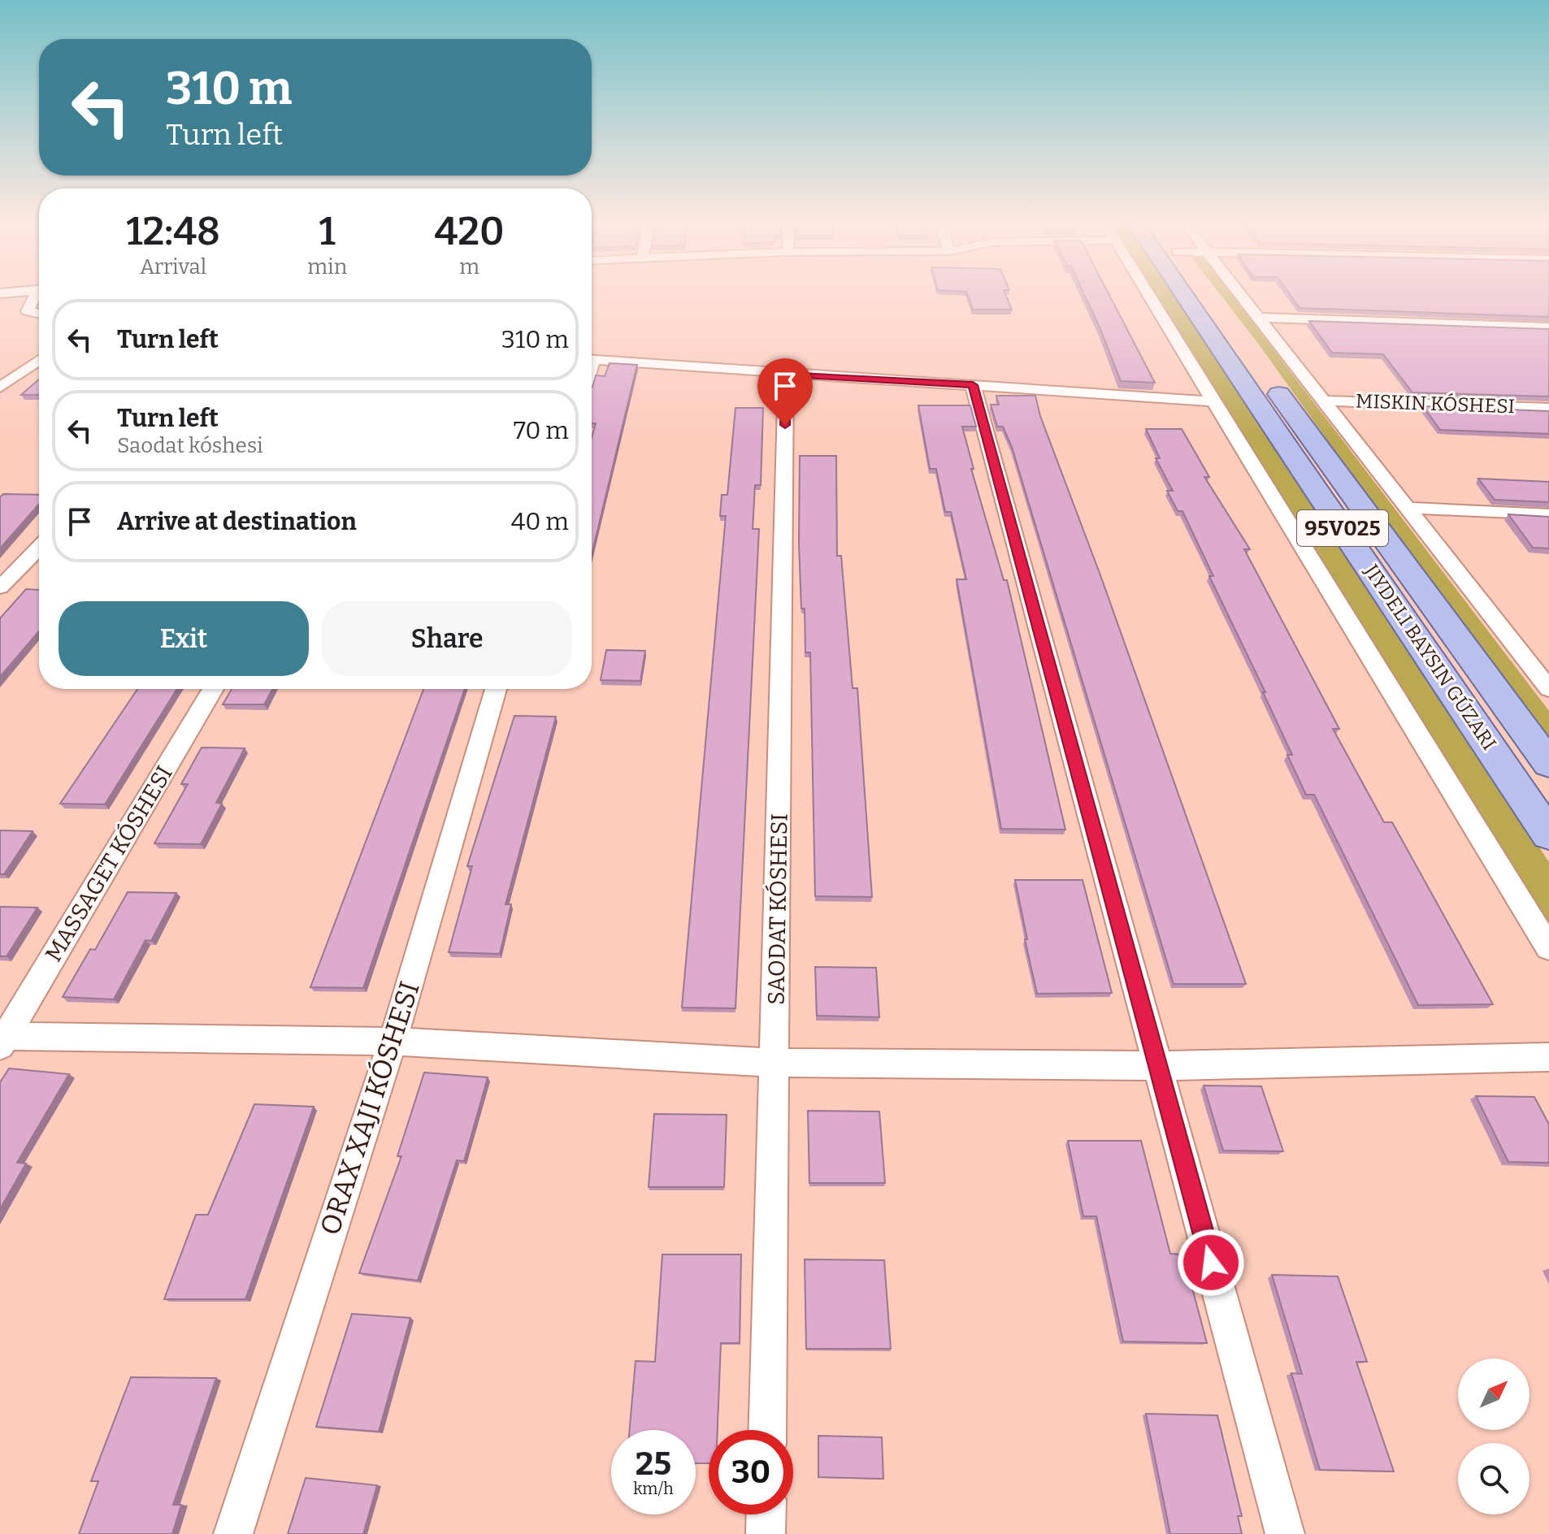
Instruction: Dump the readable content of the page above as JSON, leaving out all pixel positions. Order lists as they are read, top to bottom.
{
  "streets": {
    "main road": ["95V025"],
    "street": ["MISKIN KÓSHESI", "MASSAGET KÓSHESI", "SAODAT KÓSHESI"]
  },
  "north": "top right",
  "page": {
    "turn": ["310 m", "Turn left"],
    "eta": [
      "12:48",
      "Arrival",
      "1",
      "min",
      "420",
      "m"
    ],
    "list": [
      {
        "name": "Turn left",
        "value": "310 m"
      },
      {
        "name": "Turn left",
        "note": "Saodat kóshesi",
        "value": "70 m"
      },
      {
        "name": "Arrive at destination",
        "value": "40 m"
      }
    ],
    "buttons": ["Exit", "Share"],
    "speed": "25 km/h",
    "limit": "30"
  }
}
